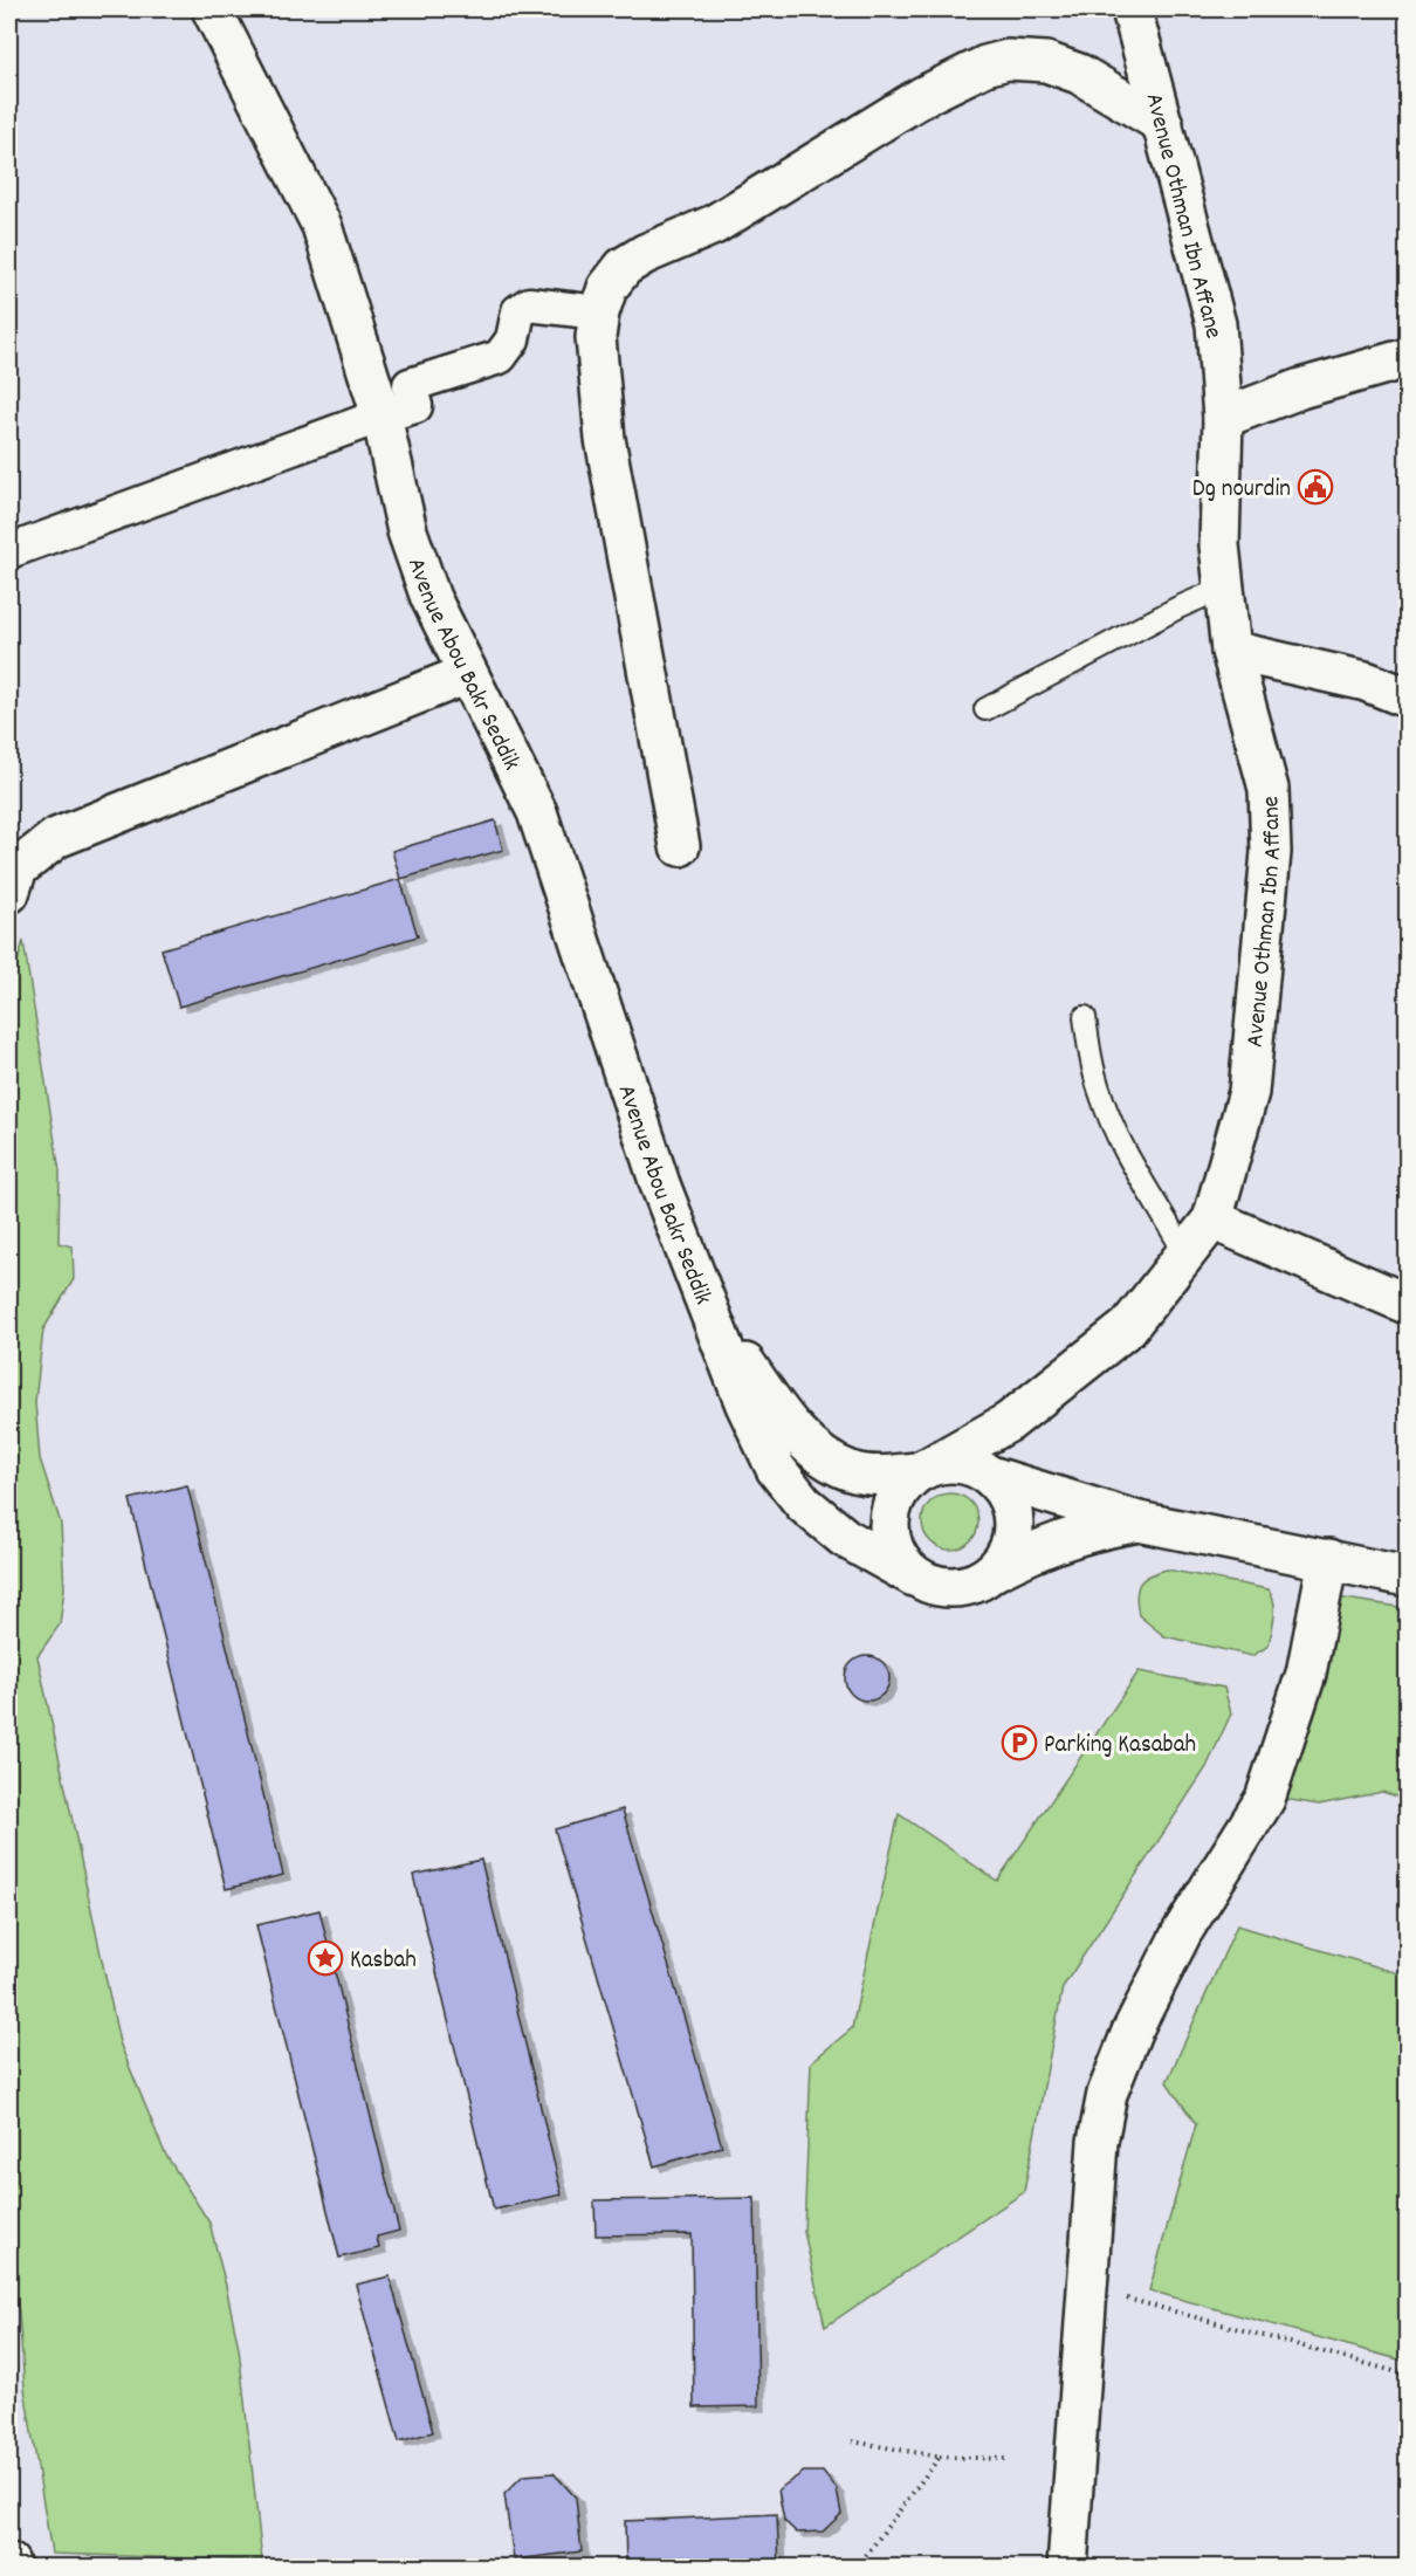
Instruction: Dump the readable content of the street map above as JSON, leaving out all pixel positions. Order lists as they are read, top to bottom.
{
  "streets": {
    "street": ["Avenue Othman Ibn Affane", "Avenue Abou Bakr Seddik"]
  },
  "places": {
    "public building": ["Dg nourdin"],
    "parking": ["Parking Kasabah"],
    "place": ["Kasbah"]
  }
}
